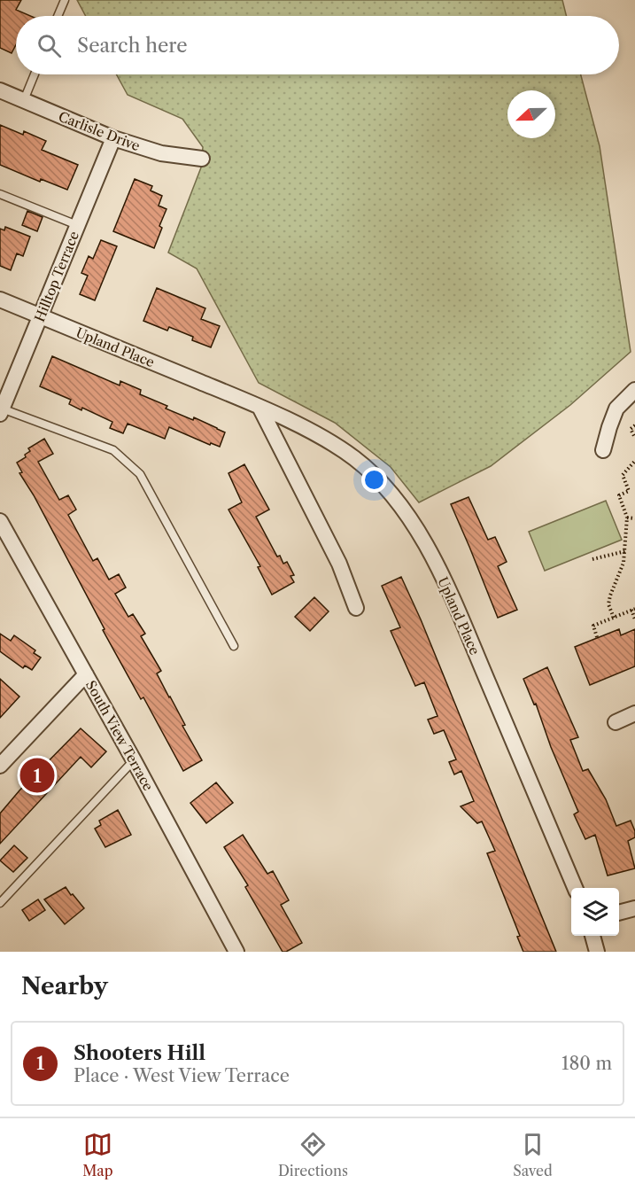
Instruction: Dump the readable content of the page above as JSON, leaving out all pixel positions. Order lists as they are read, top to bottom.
{
  "streets": {
    "street": [
      "Carlisle Drive",
      "Hilltop Terrace",
      "Upland Place",
      "South View Terrace"
    ]
  },
  "crossings": [
    ["Carlisle Drive", "Hilltop Terrace"],
    ["Hilltop Terrace", "Upland Place"]
  ],
  "north": "left",
  "page": {
    "search": "Search here",
    "pins": "1",
    "heading": "Nearby",
    "list": [
      {
        "mark": "1",
        "name": "Shooters Hill",
        "note": "Place · West View Terrace",
        "value": "180 m"
      }
    ],
    "nav": ["Map", "Directions", "Saved"]
  }
}
